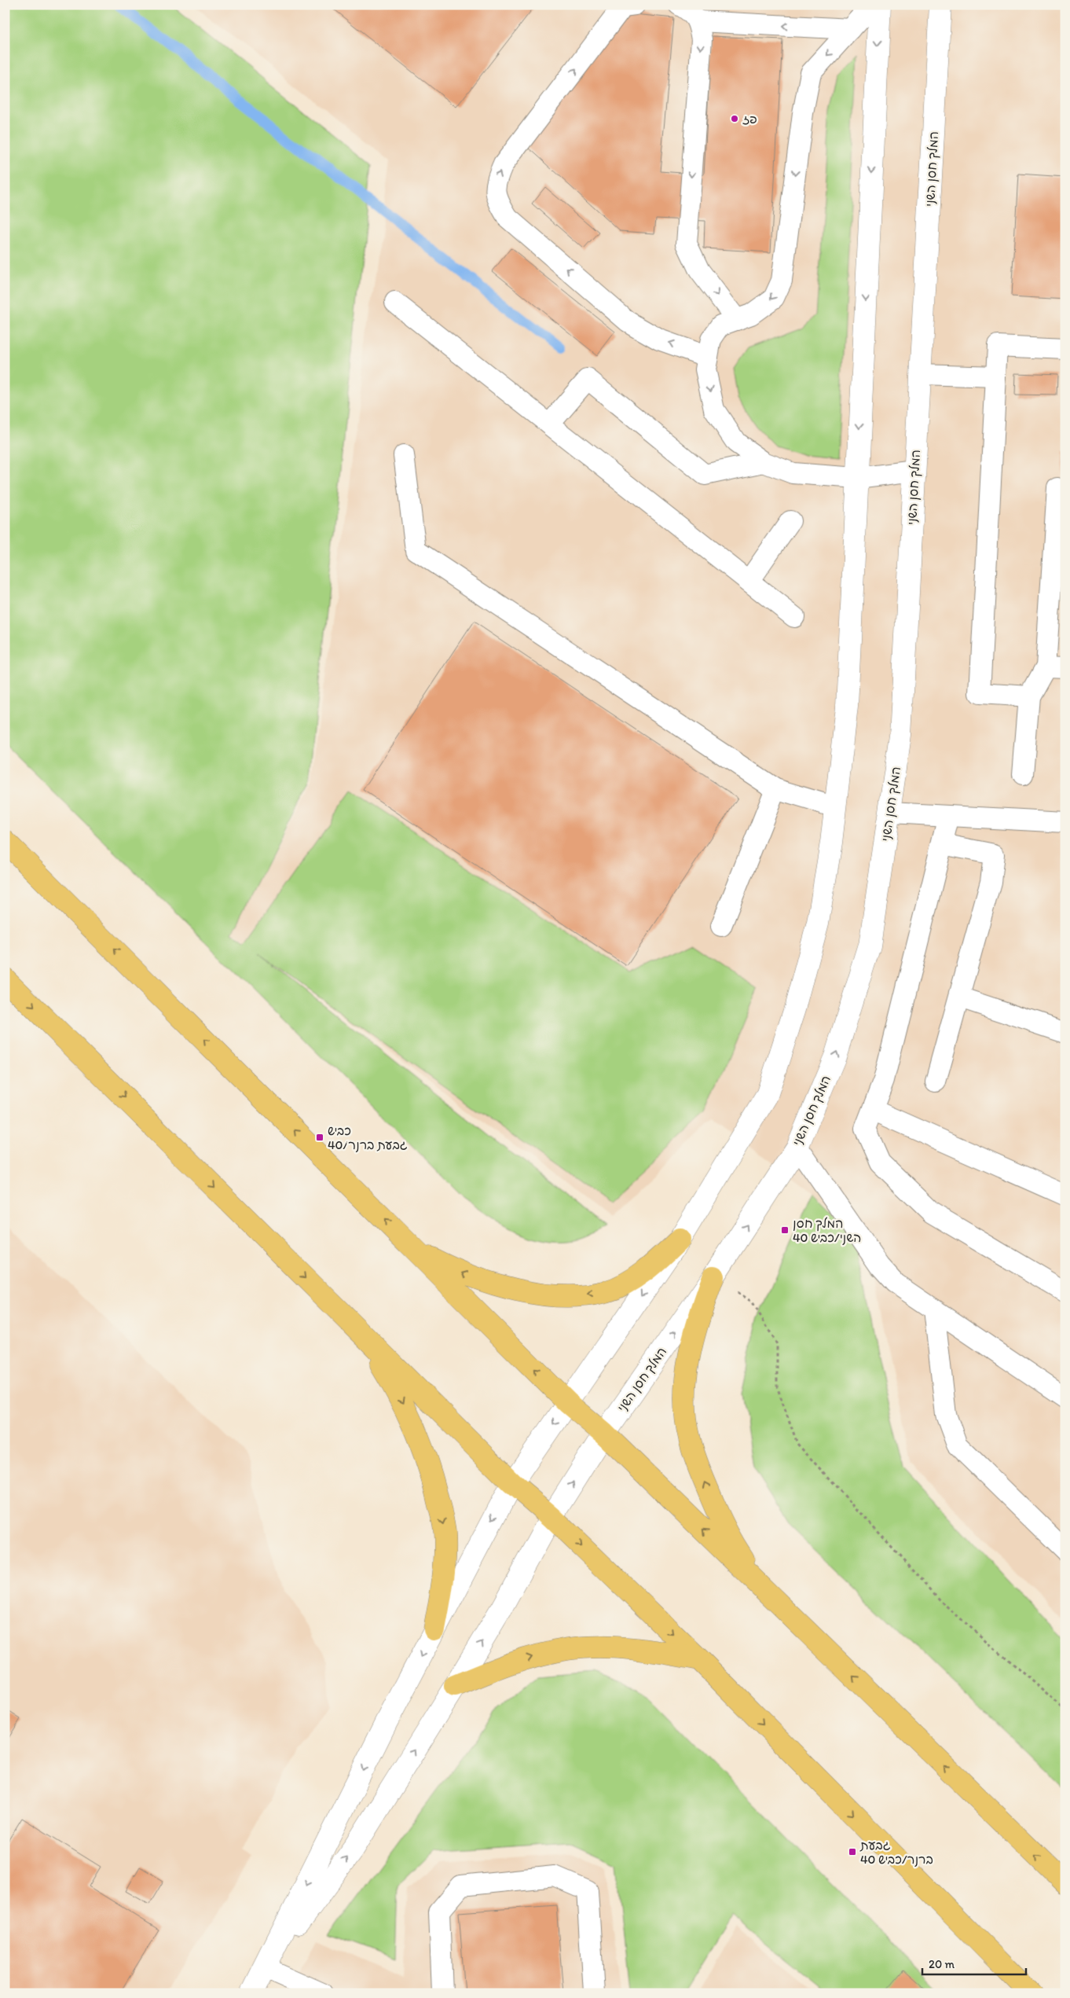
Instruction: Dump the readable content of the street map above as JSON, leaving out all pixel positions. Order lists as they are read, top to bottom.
{
  "streets": {
    "street": ["המלך חסן השני"]
  },
  "places": {
    "other": ["פז"],
    "transit": ["כביש 40/גבעת ברנר", "המלך חסן השני/כביש 40", "גבעת ברנר/כביש 40"]
  },
  "scale_bar": "20 m"
}
